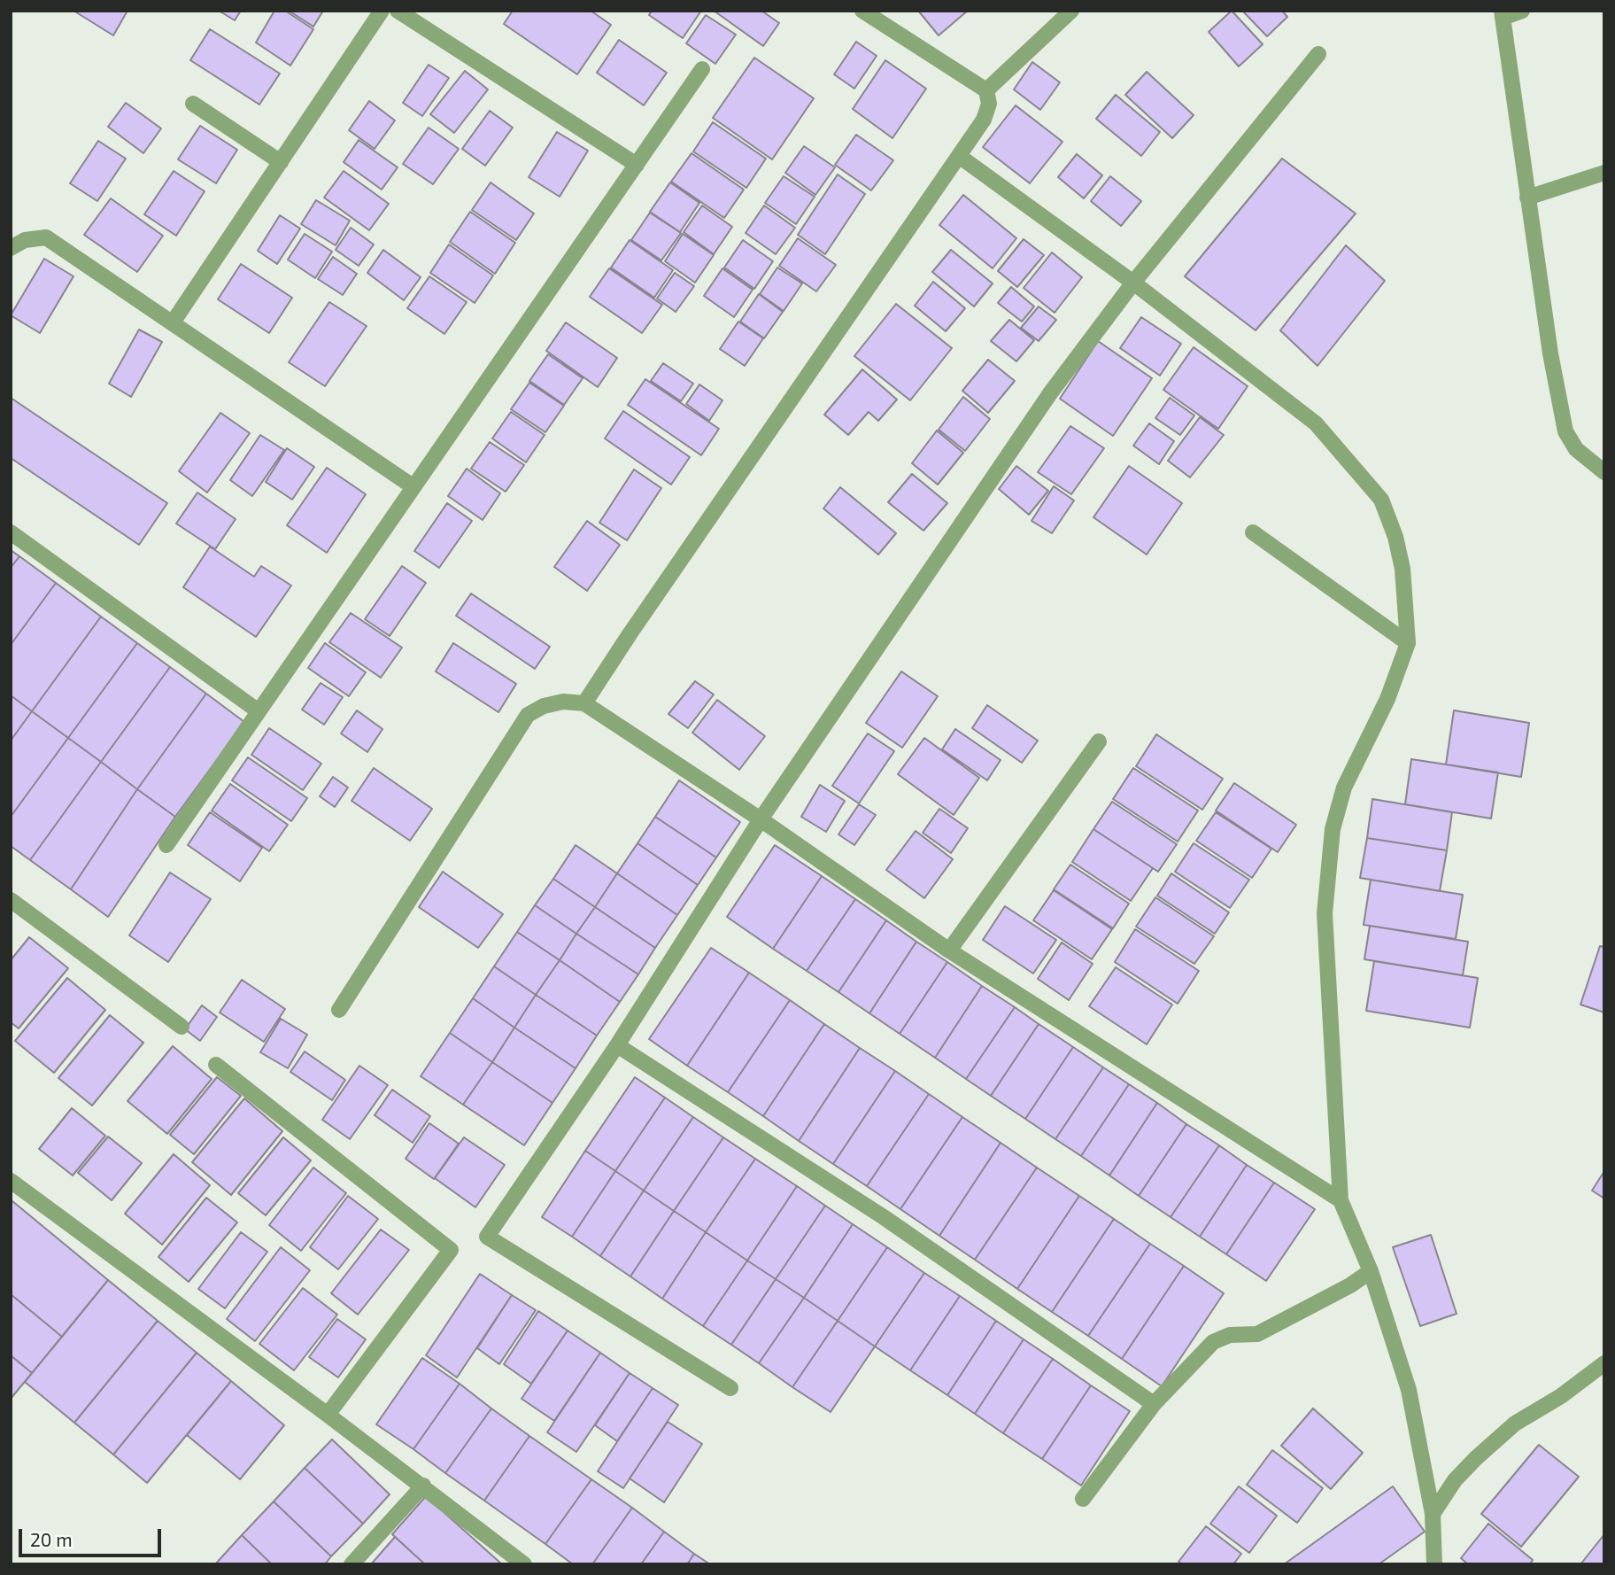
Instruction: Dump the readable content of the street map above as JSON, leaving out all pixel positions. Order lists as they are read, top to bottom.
{
  "scale_bar": "20 m"
}
